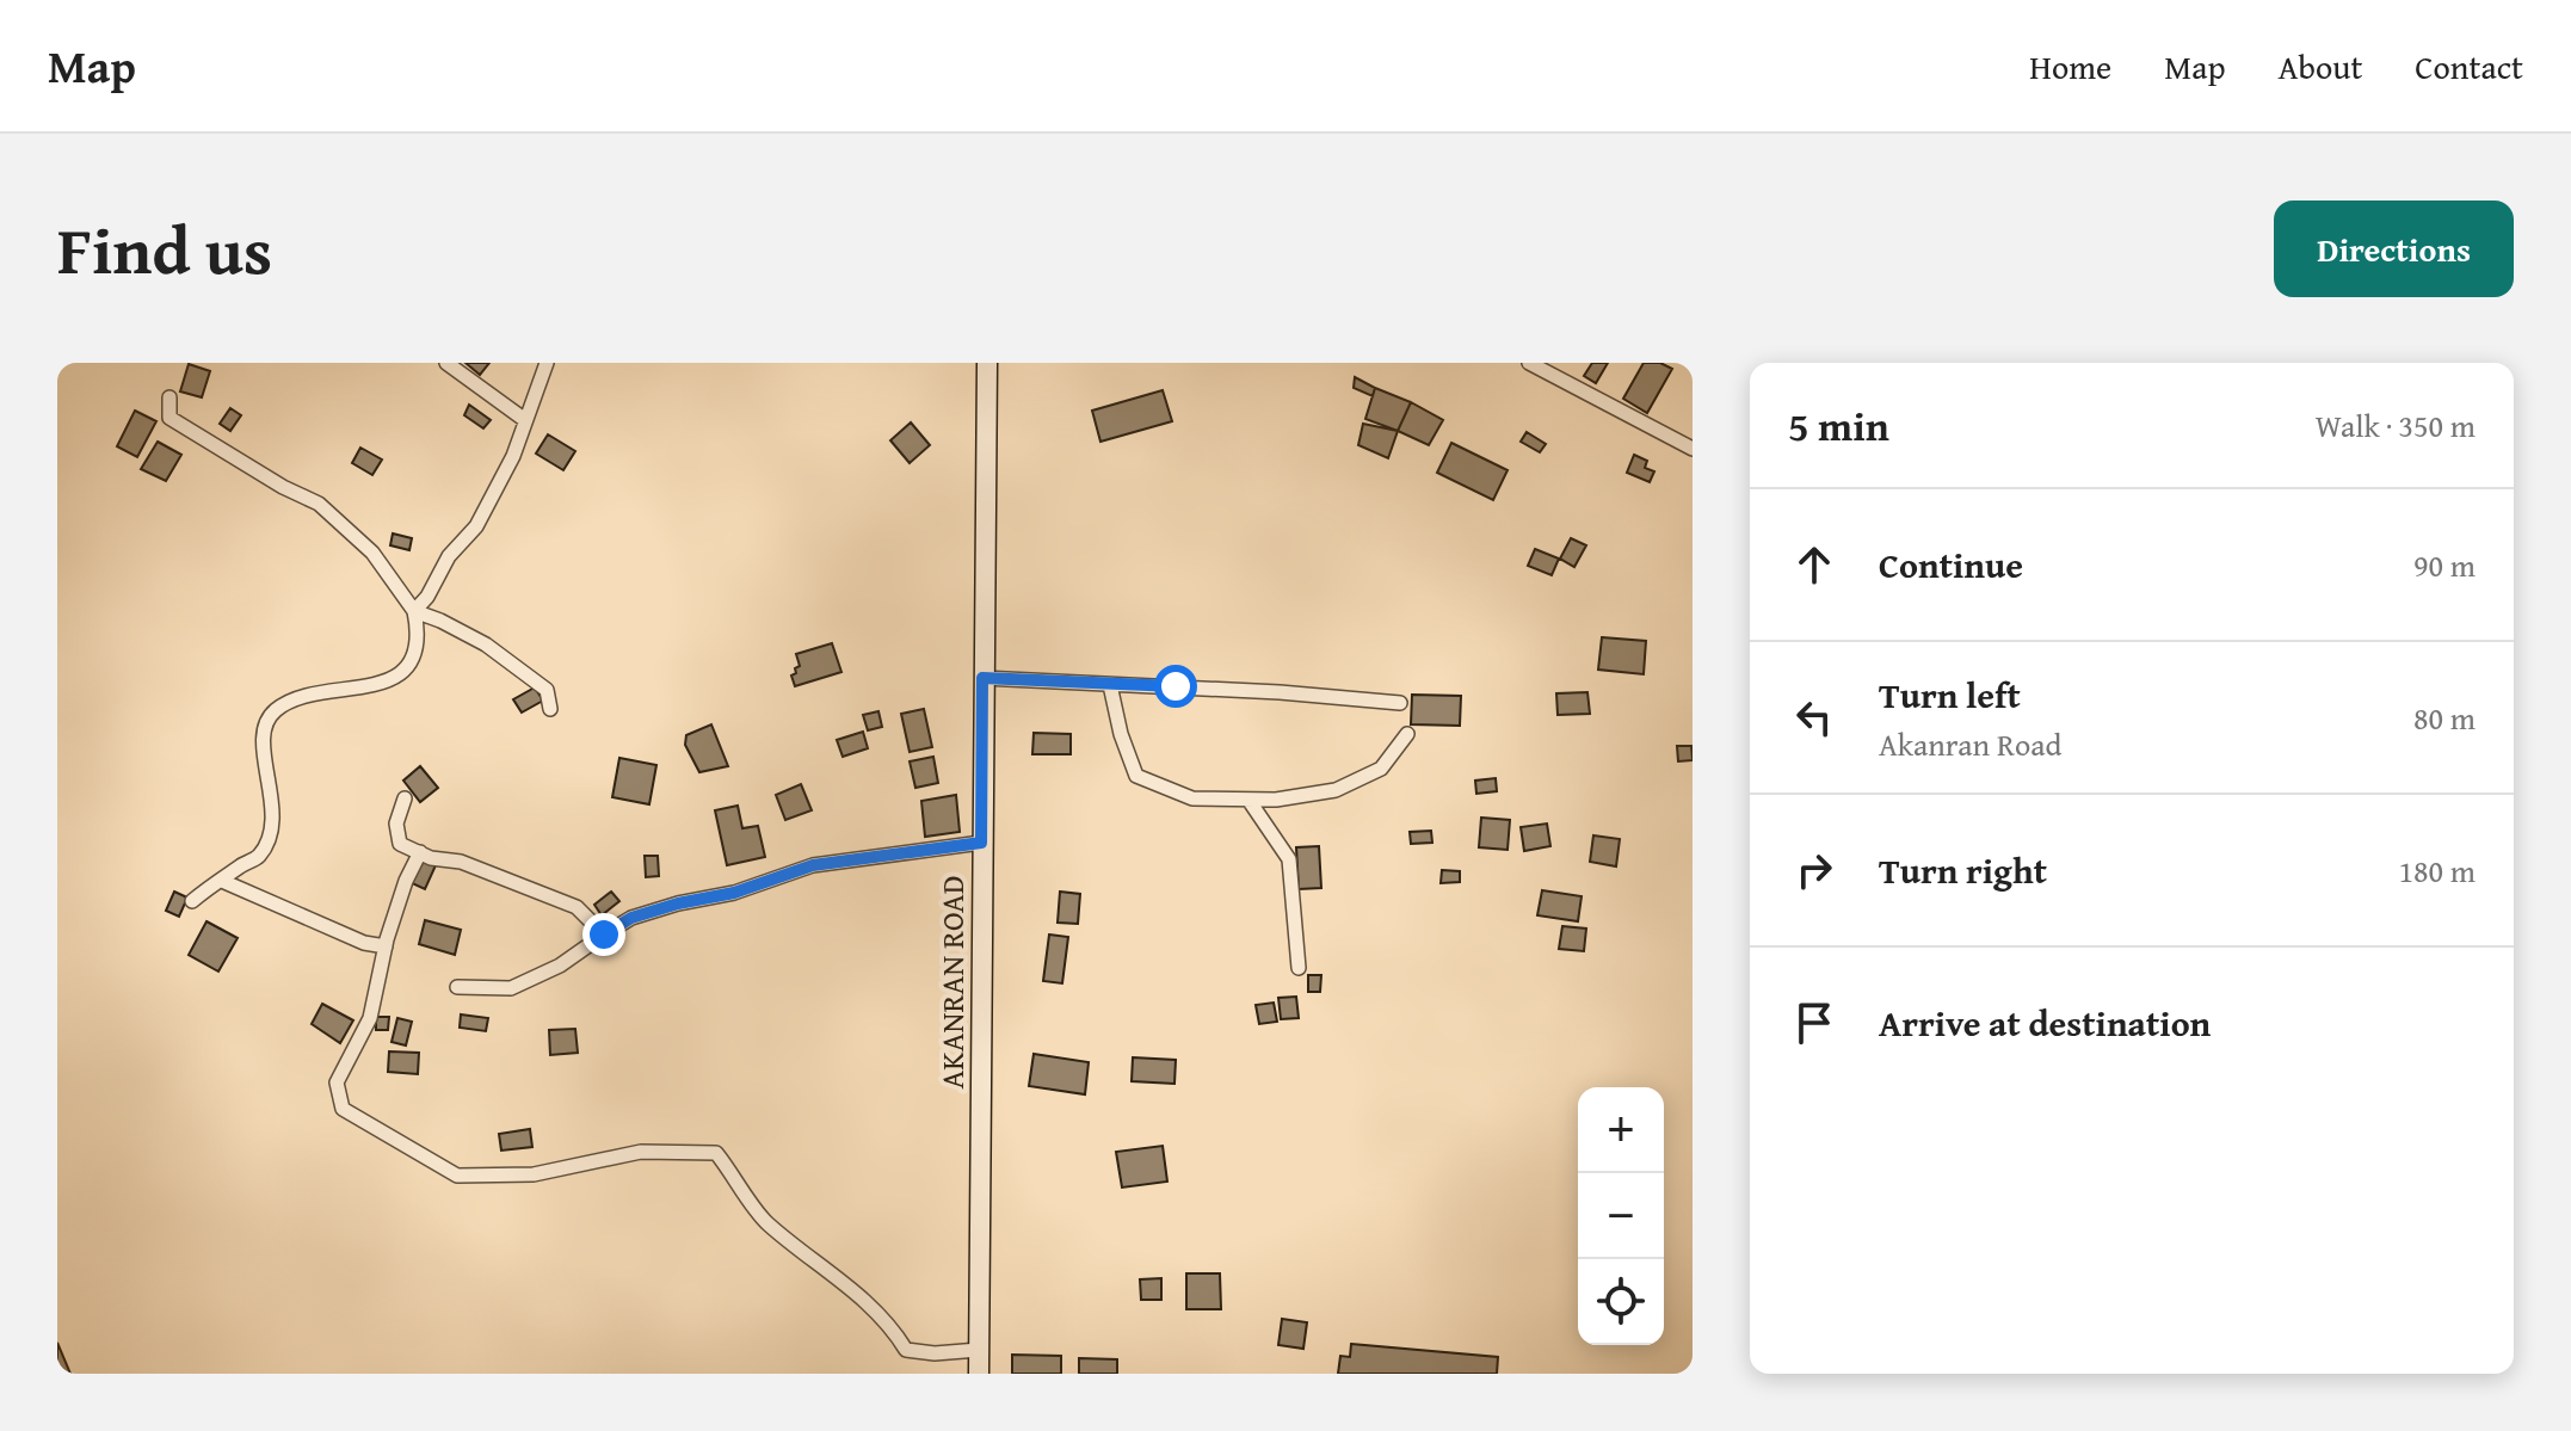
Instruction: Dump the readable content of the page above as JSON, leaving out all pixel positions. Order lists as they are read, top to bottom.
{
  "streets": {
    "main road": ["AKANRAN ROAD"]
  },
  "page": {
    "header": "Map",
    "nav": [
      "Home",
      "Map",
      "About",
      "Contact"
    ],
    "title": "Find us",
    "buttons": "Directions",
    "heading": ["5 min", "Walk · 350 m"],
    "list": [
      ["Continue", "90 m"],
      ["Turn left", "Akanran Road", "80 m"],
      ["Turn right", "180 m"],
      "Arrive at destination"
    ],
    "map_buttons": ["+", "−"]
  }
}
